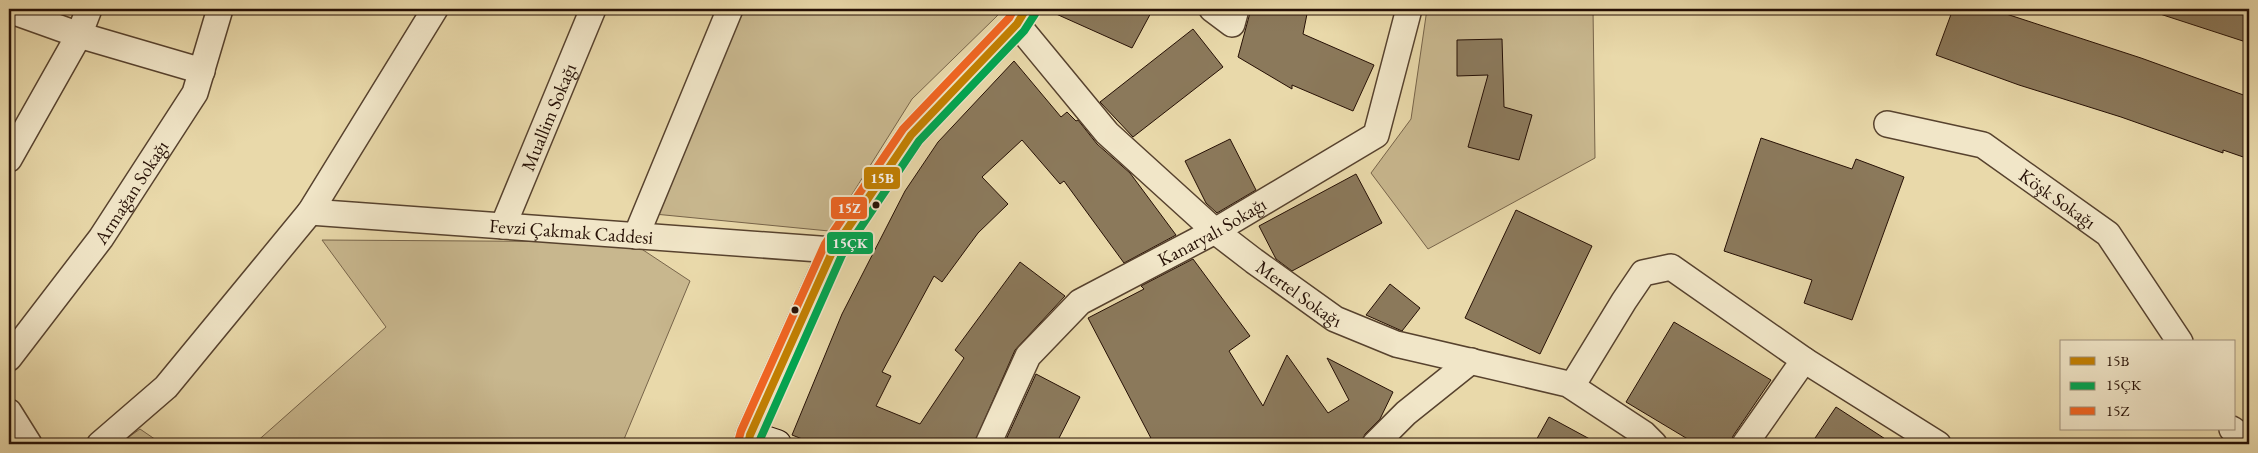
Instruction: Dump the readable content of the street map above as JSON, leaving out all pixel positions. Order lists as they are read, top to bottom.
{
  "streets": {
    "street": [
      "Muallim Sokağı",
      "Armağan Sokağı",
      "Köşk Sokağı",
      "Fevzi Çakmak Caddesi",
      "Kanaryalı Sokağı",
      "Mertel Sokağı"
    ]
  },
  "crossings": [
    ["Muallim Sokağı", "Fevzi Çakmak Caddesi"],
    ["Kanaryalı Sokağı", "Mertel Sokağı"]
  ],
  "lines": ["transit line 15B", "transit line 15Z", "transit line 15ÇK"],
  "legend": ["15B", "15ÇK", "15Z"]
}
